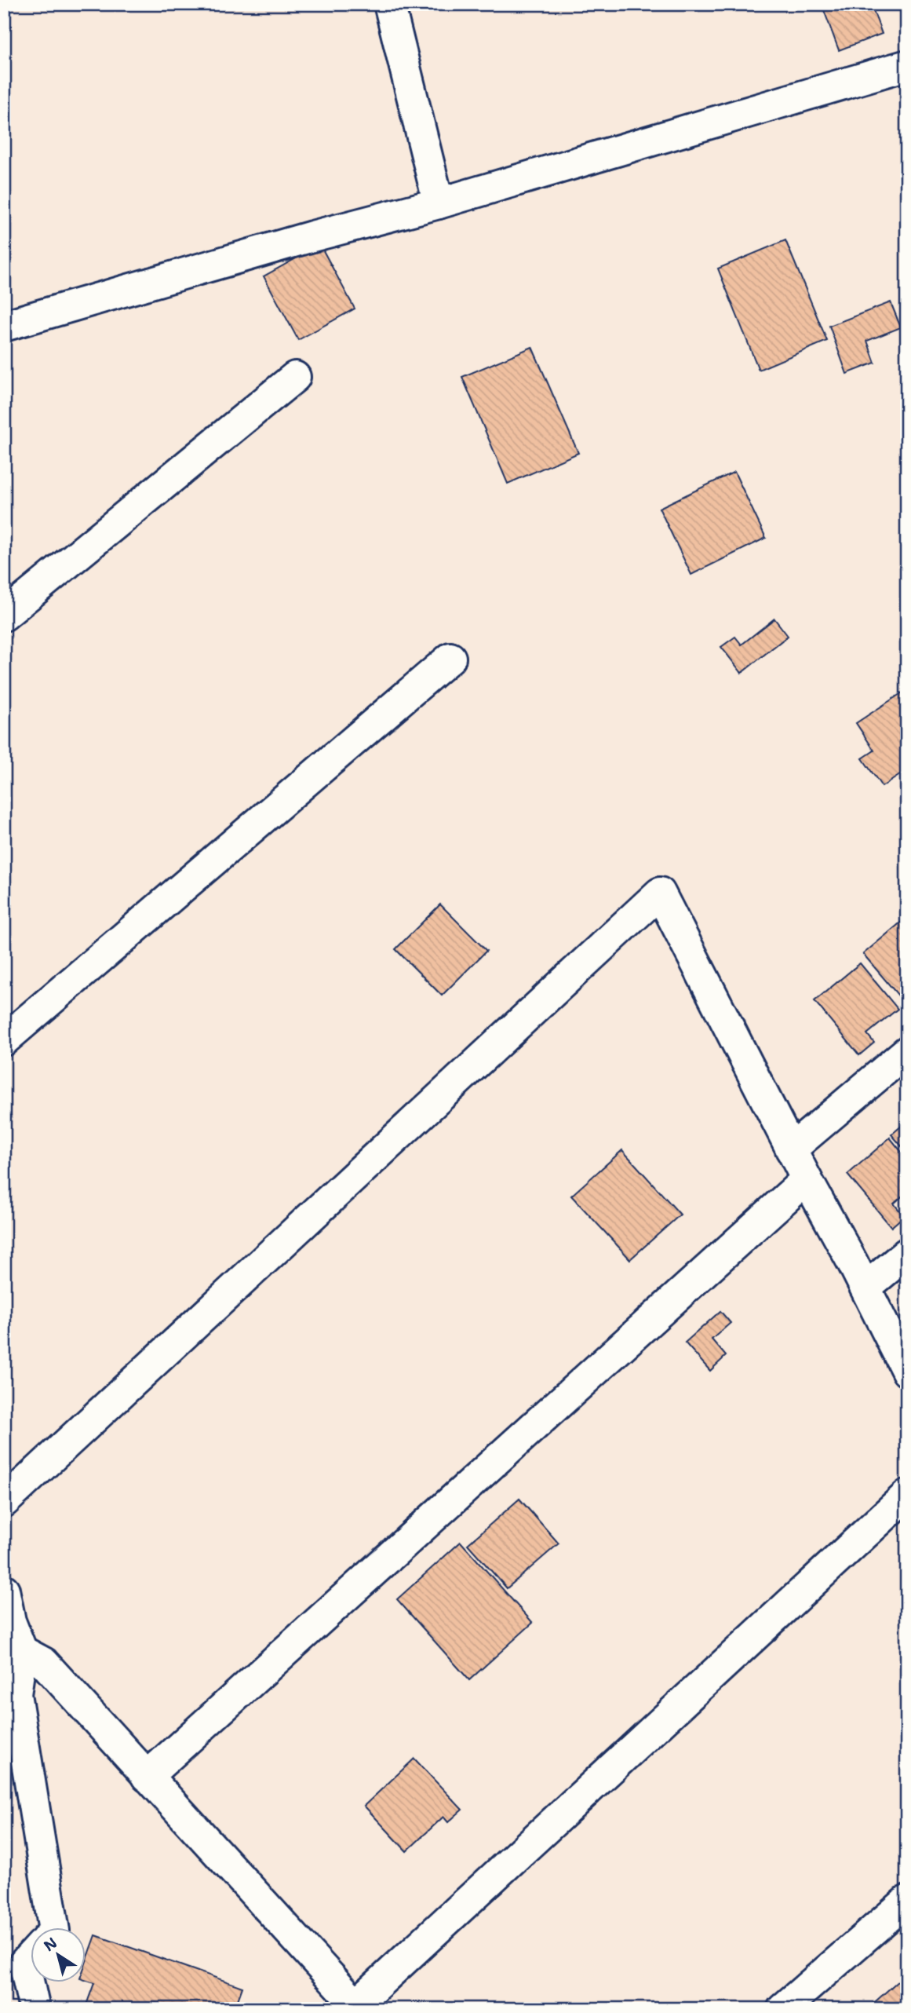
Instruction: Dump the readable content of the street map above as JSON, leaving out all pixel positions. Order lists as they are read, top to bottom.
{
  "north": "top left"
}
